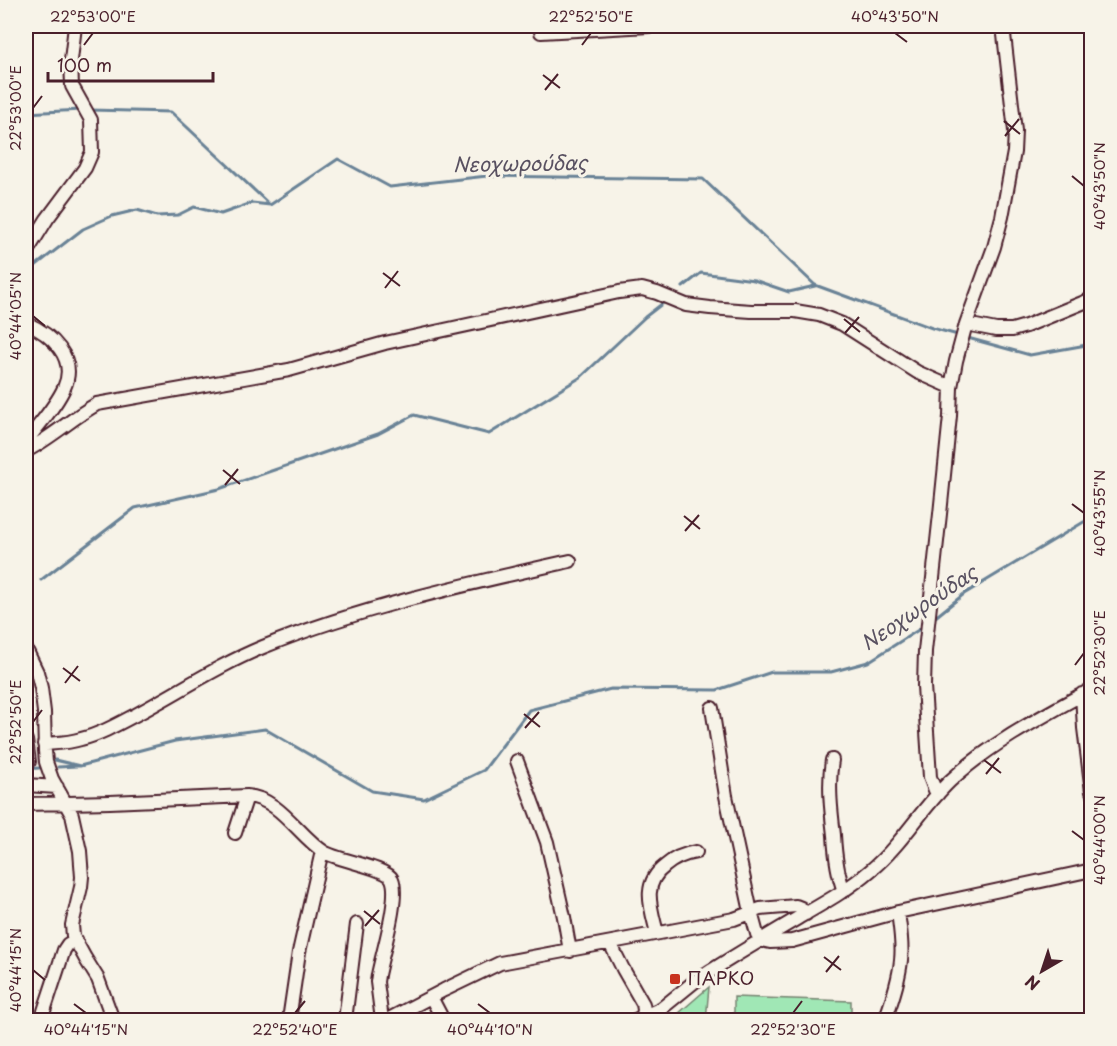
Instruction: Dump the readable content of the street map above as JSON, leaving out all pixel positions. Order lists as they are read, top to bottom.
{
  "water": ["Νεοχωρούδας"],
  "places": {
    "transit": ["ΠΑΡΚΟ"]
  },
  "scale_bar": "100 m",
  "north": "bottom left",
  "coordinates": [
    "22°53'00\"E",
    "22°52'50\"E",
    "40°43'50\"N",
    "40°44'05\"N",
    "40°43'55\"N",
    "22°52'30\"E",
    "40°44'00\"N",
    "40°44'15\"N",
    "22°52'40\"E",
    "40°44'10\"N"
  ]
}
